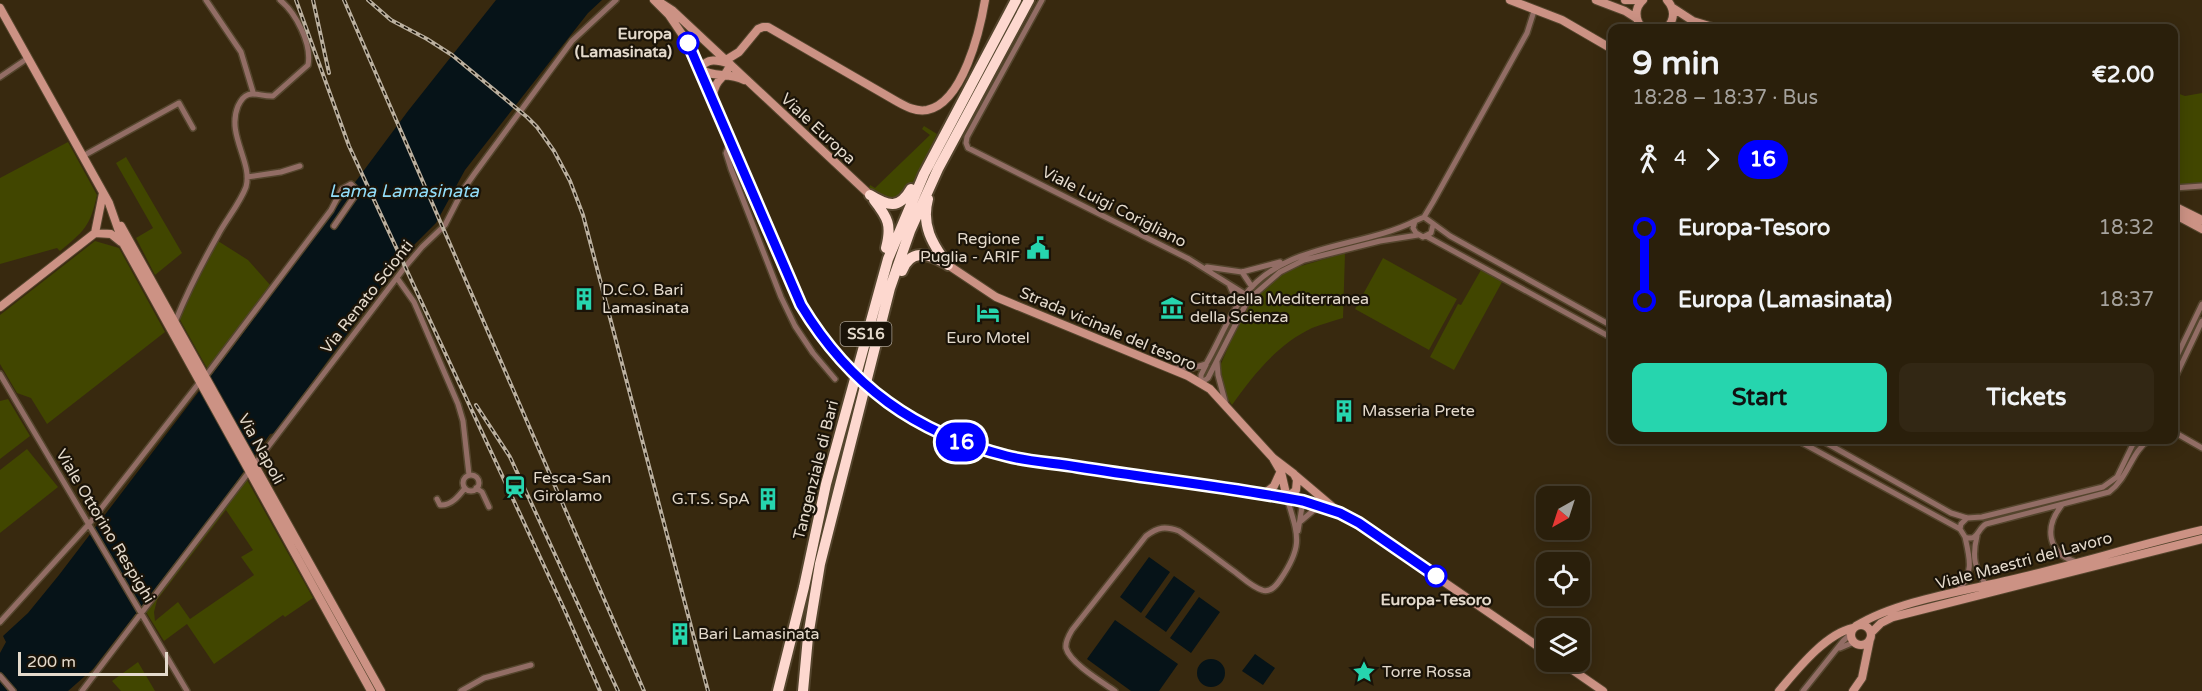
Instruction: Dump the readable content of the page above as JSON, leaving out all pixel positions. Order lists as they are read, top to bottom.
{
  "streets": {
    "highway": ["SS16", "Tangenziale di Bari"],
    "main road": [
      "Viale Europa",
      "Strada vicinale del tesoro",
      "Via Napoli",
      "Viale Maestri del Lavoro"
    ],
    "street": ["Viale Luigi Corigliano", "Via Renato Scionti", "Viale Ottorino Respighi"]
  },
  "crossings": [
    ["Via Renato Scionti", "Via Napoli"],
    ["Via Renato Scionti", "Viale Ottorino Respighi"]
  ],
  "water": ["Lama Lamasinata"],
  "places": {
    "other": ["Europa (Lamasinata)", "Europa-Tesoro"],
    "public building": ["Regione Puglia - ARIF"],
    "building": [
      "D.C.O. Bari Lamasinata",
      "Masseria Prete",
      "G.T.S. SpA",
      "Bari Lamasinata"
    ],
    "museum": ["Cittadella Mediterranea della Scienza"],
    "hotel": ["Euro Motel"],
    "station": ["Fesca-San Girolamo"],
    "place": ["Torre Rossa"]
  },
  "lines": ["bus line 16"],
  "scale_bar": "200 m",
  "north": "bottom left",
  "page": {
    "on_map": "16",
    "heading": ["9 min", "18:28 – 18:37 · Bus", "€2.00"],
    "legs": ["4", "16"],
    "list": [
      {
        "name": "Europa-Tesoro",
        "value": "18:32"
      },
      {
        "name": "Europa (Lamasinata)",
        "value": "18:37"
      }
    ],
    "buttons": ["Start", "Tickets"],
    "scale": "200 m"
  }
}
